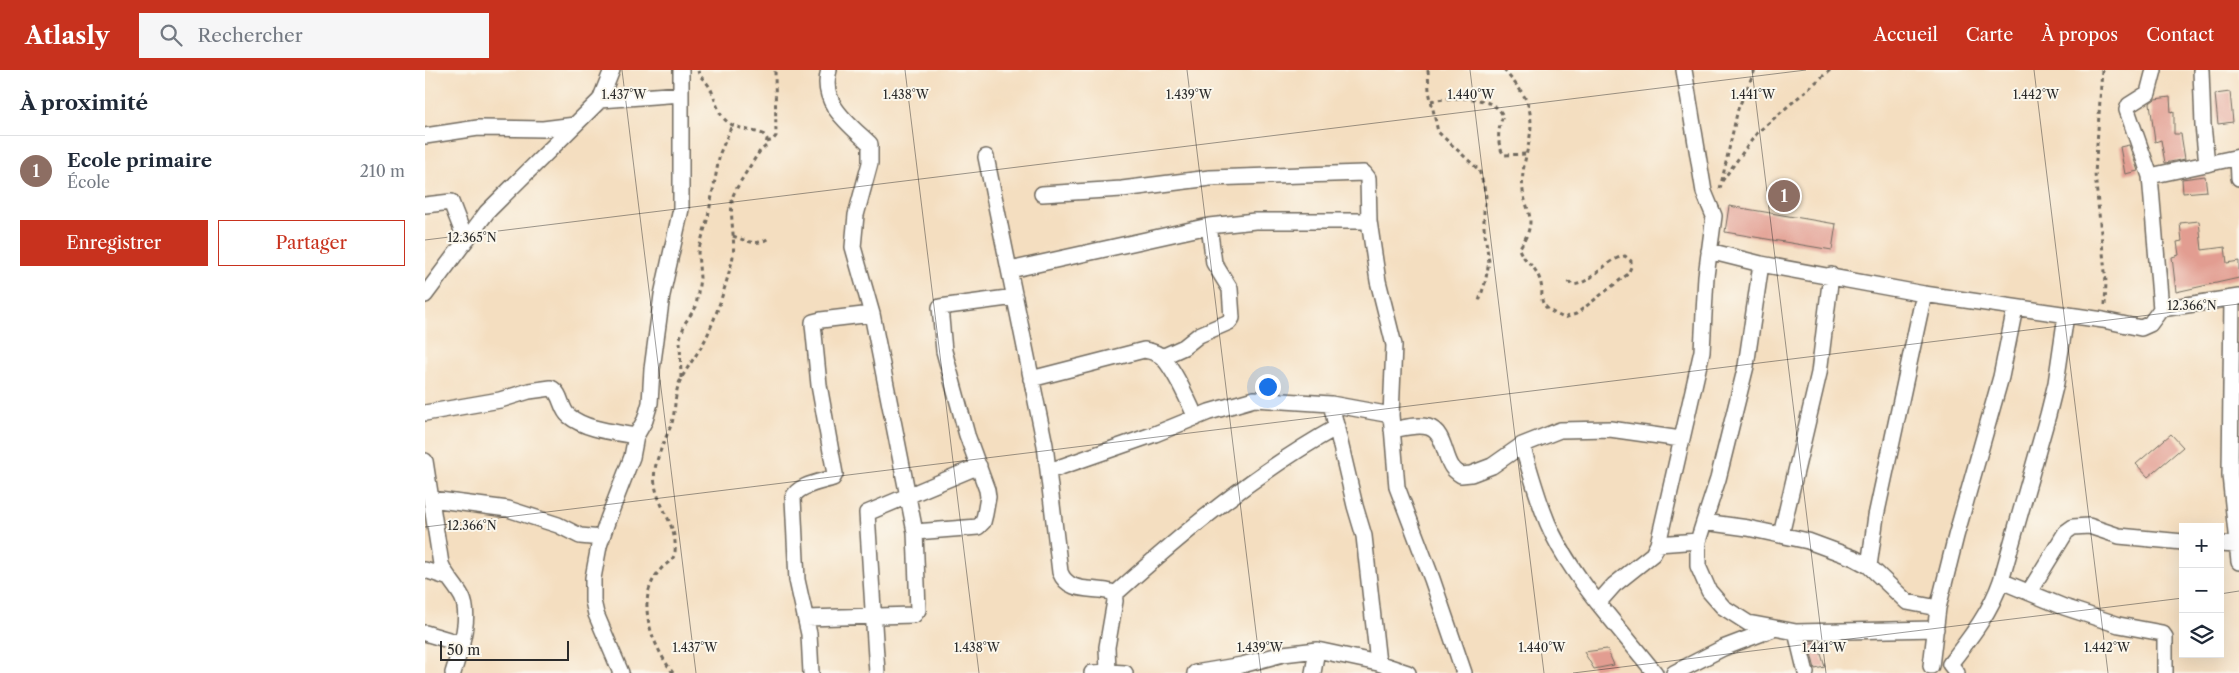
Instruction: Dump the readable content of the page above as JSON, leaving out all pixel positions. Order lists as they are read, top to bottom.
{
  "scale_bar": "50 m",
  "page": {
    "header": "Atlasly",
    "search": "Rechercher",
    "nav": [
      "Accueil",
      "Carte",
      "À propos",
      "Contact"
    ],
    "heading": "À proximité",
    "list": [
      {
        "mark": "1",
        "name": "Ecole primaire",
        "note": "École",
        "value": "210 m"
      }
    ],
    "pins": "1",
    "buttons": ["Enregistrer", "Partager"],
    "map_buttons": ["+", "−"],
    "scale": "50 m"
  },
  "coordinates": [
    "1.437°W",
    "1.438°W",
    "1.439°W",
    "1.440°W",
    "1.441°W",
    "1.442°W",
    "12.365°N",
    "12.366°N"
  ]
}
